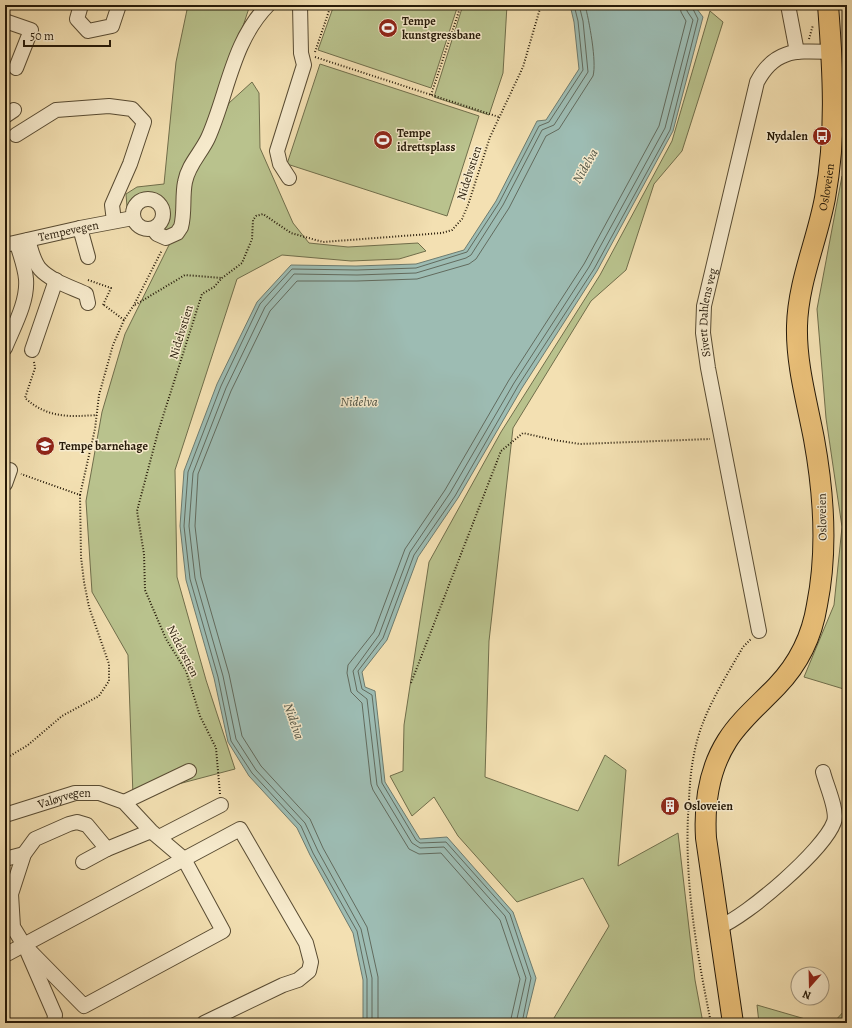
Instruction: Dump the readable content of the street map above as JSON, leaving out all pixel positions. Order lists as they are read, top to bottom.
{
  "streets": {
    "highway": ["Osloveien"],
    "street": ["Tempevegen", "Sivert Dahlens veg", "Valøyvegen"],
    "path": ["Nidelvstien"]
  },
  "crossings": [
    ["Osloveien", "Sivert Dahlens veg"]
  ],
  "water": ["Nidelva"],
  "places": {
    "sports": ["Tempe kunstgressbane", "Tempe idrettsplass"],
    "bus stop": ["Nydalen"],
    "school or university": ["Tempe barnehage"],
    "building": ["Osloveien"]
  },
  "scale_bar": "50 m",
  "north": "bottom"
}
